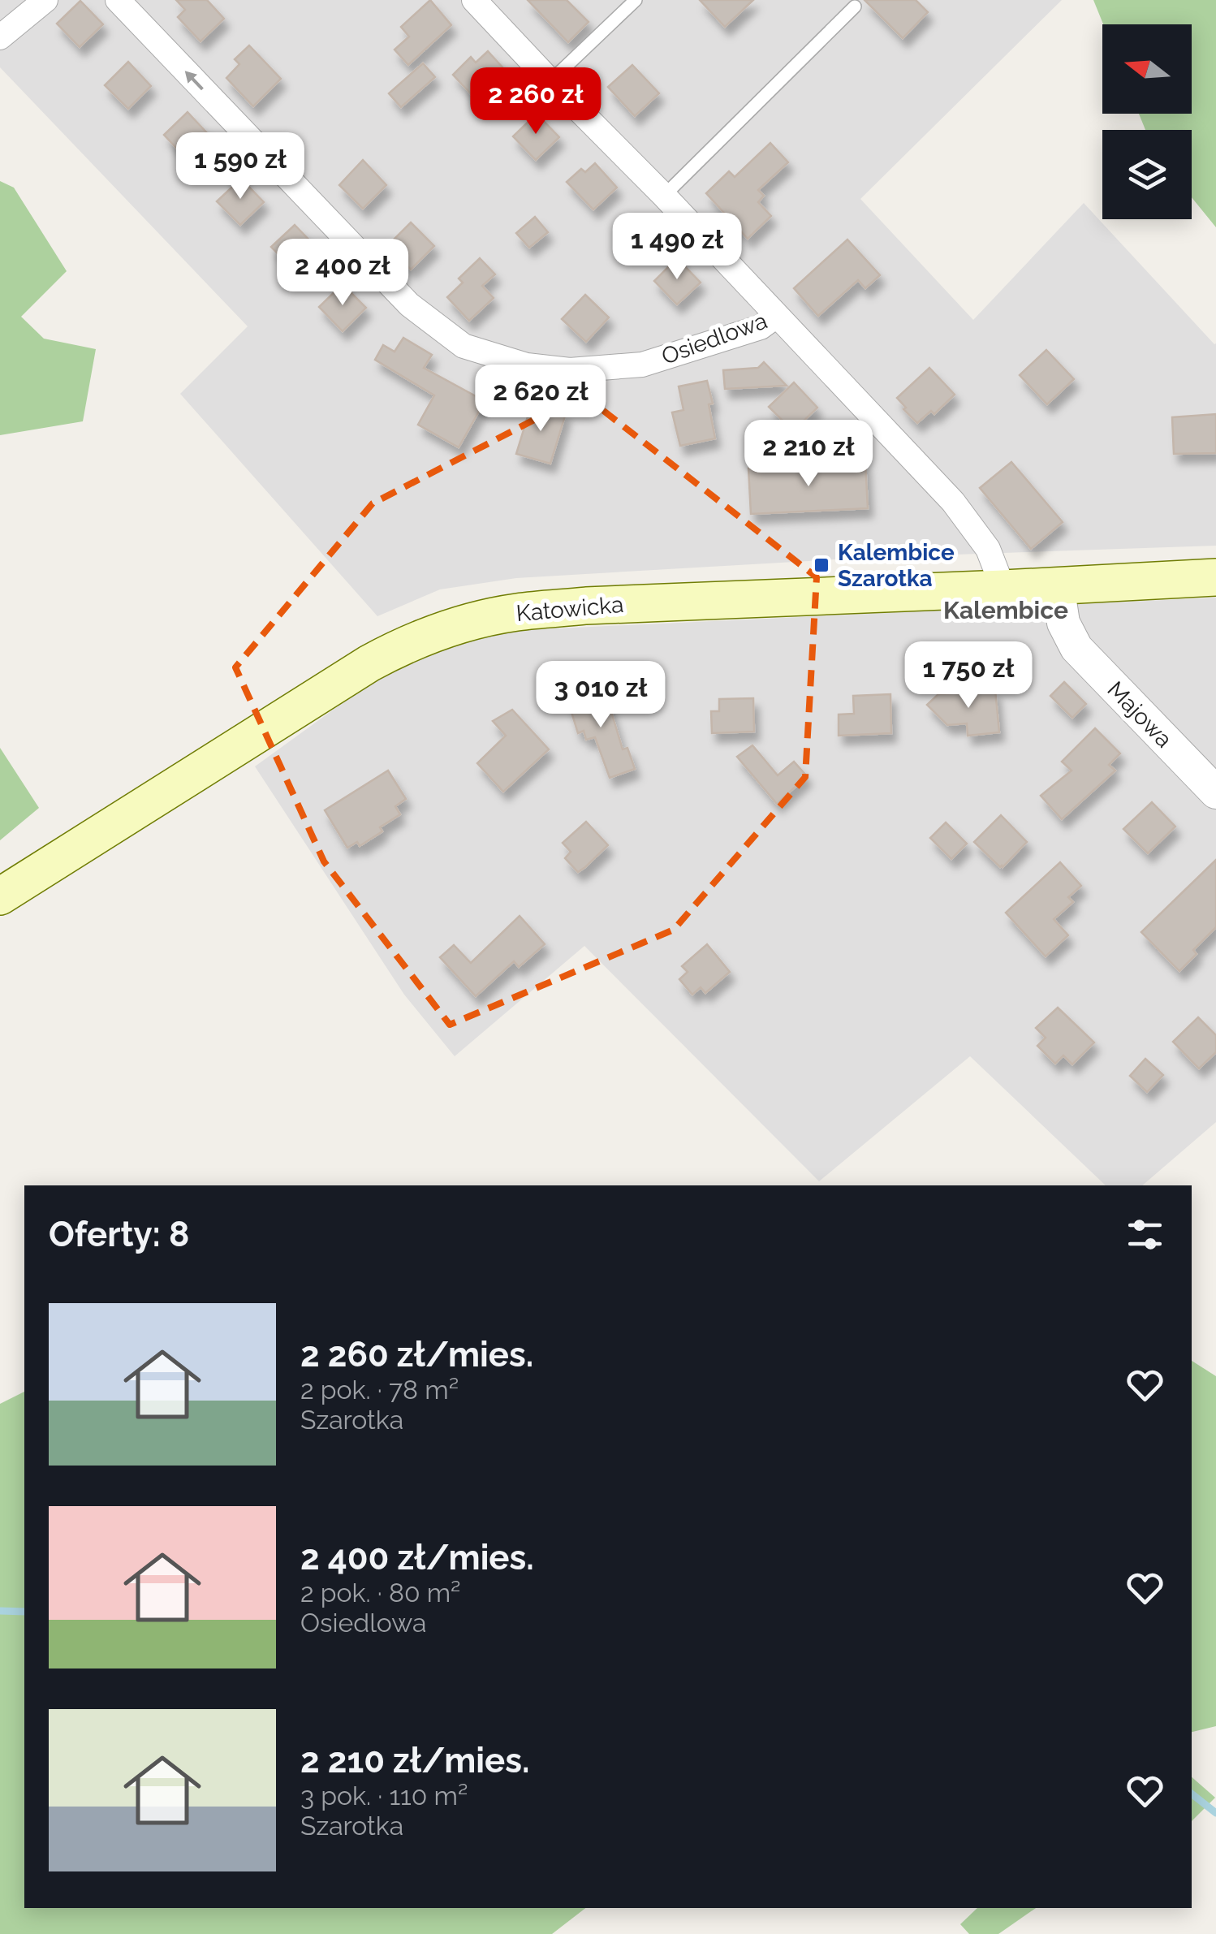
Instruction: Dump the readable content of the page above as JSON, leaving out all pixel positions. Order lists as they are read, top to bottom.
{
  "streets": {
    "main road": ["Katowicka"],
    "street": ["Osiedlowa", "Majowa"]
  },
  "crossings": [
    ["Katowicka", "Majowa"]
  ],
  "one_way": ["Osiedlowa"],
  "districts": ["Kalembice"],
  "places": {
    "transit": ["Kalembice Szarotka"]
  },
  "north": "left",
  "page": {
    "price": [
      "2 260 zł",
      "1 590 zł",
      "1 490 zł",
      "2 400 zł",
      "2 620 zł",
      "2 210 zł",
      "1 750 zł",
      "3 010 zł"
    ],
    "heading": "Oferty: 8",
    "list": [
      {
        "name": "2 260 zł/mies.",
        "note": "2 pok. · 78 m² · Szarotka"
      },
      {
        "name": "2 400 zł/mies.",
        "note": "2 pok. · 80 m² · Osiedlowa"
      },
      {
        "name": "2 210 zł/mies.",
        "note": "3 pok. · 110 m² · Szarotka"
      }
    ]
  }
}
